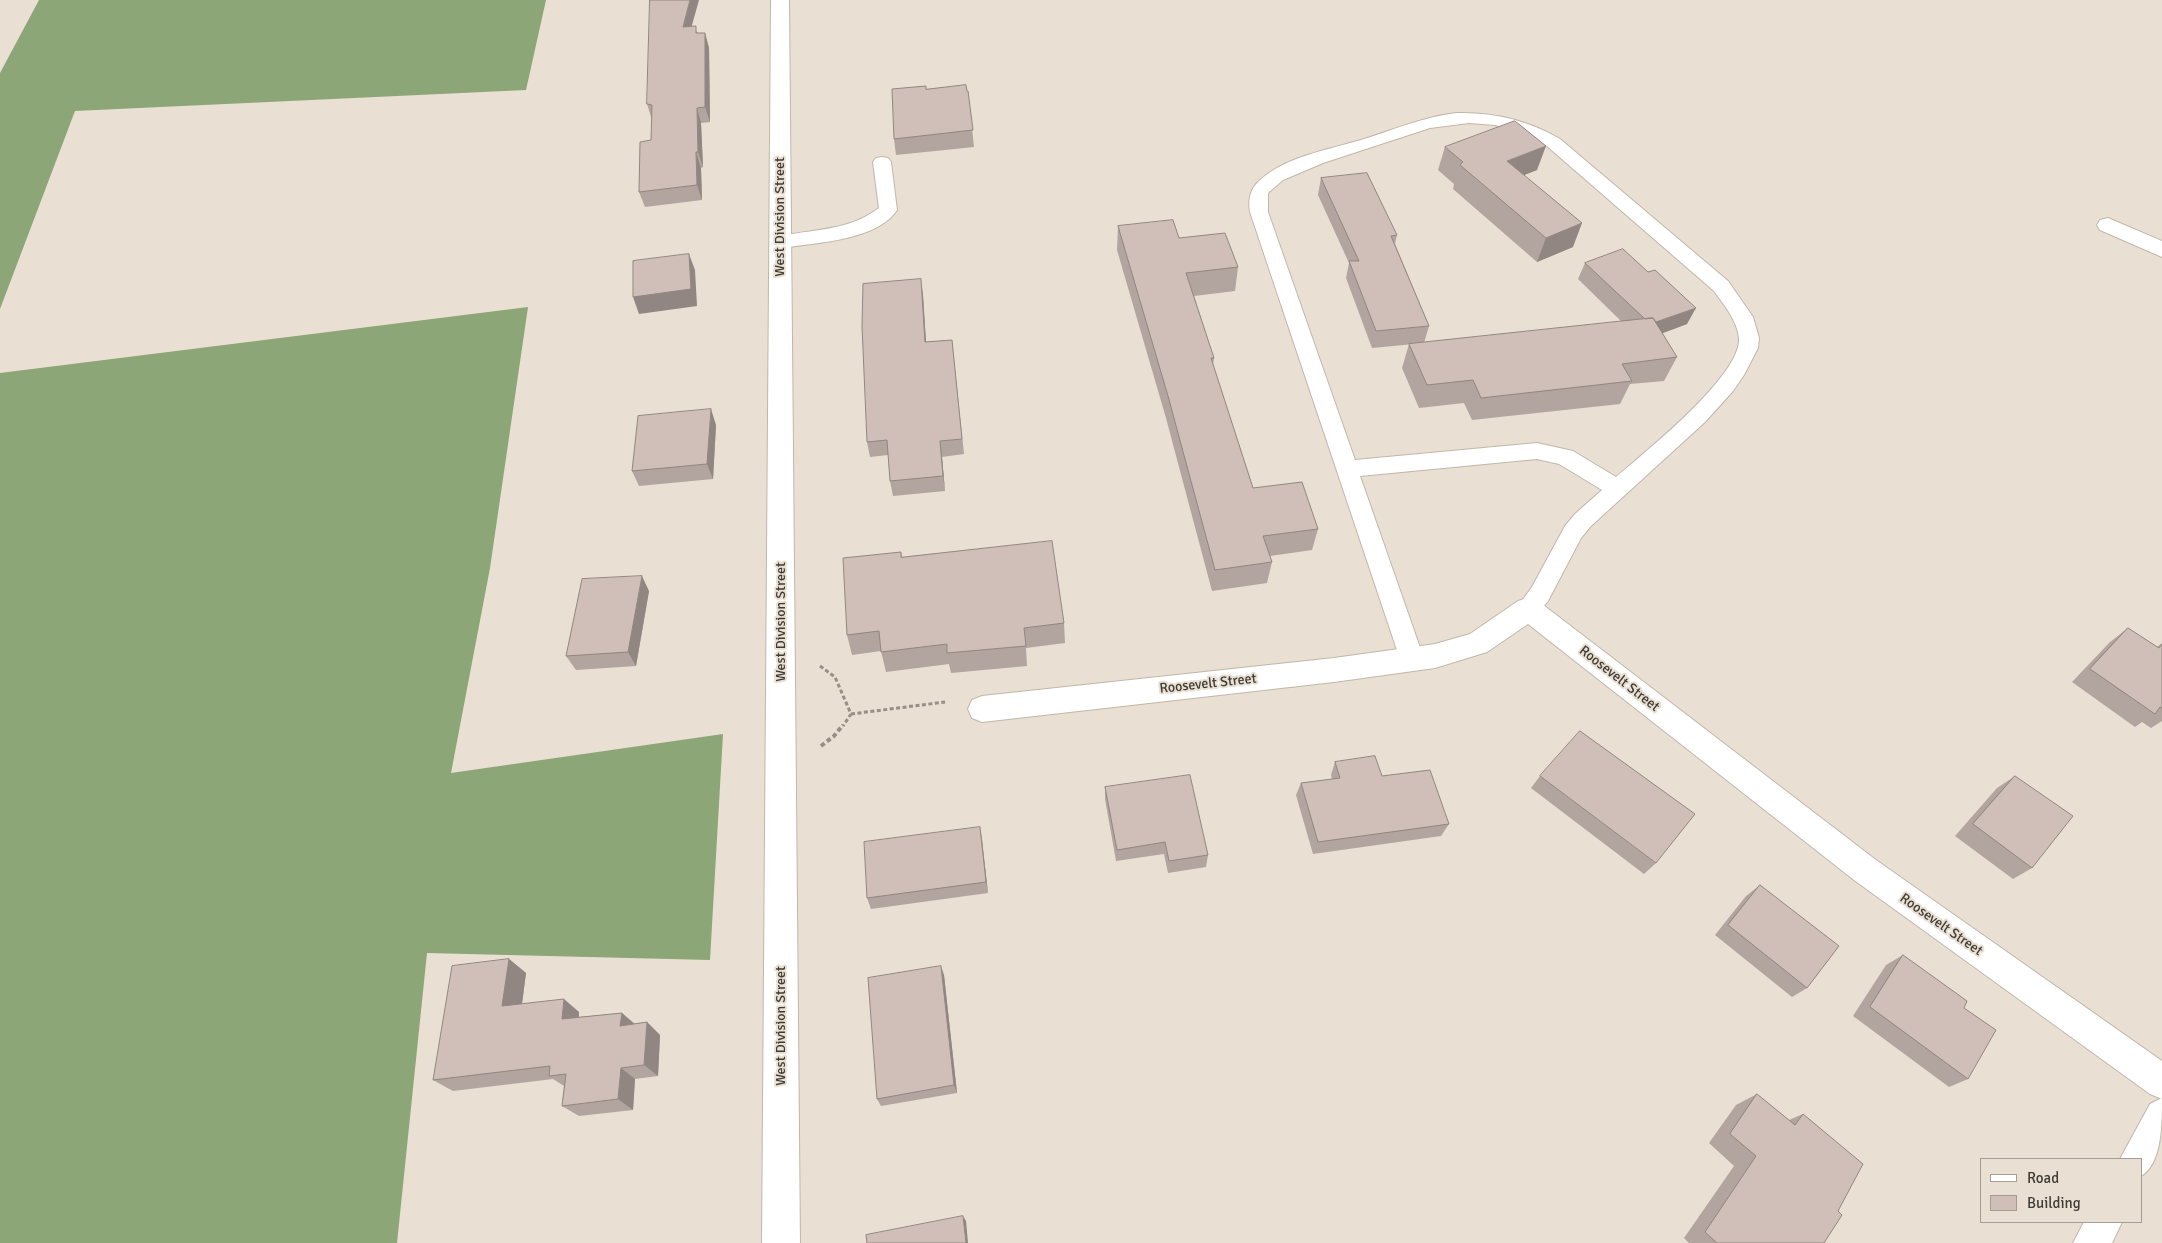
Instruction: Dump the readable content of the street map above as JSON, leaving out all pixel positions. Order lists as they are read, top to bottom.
{
  "streets": {
    "street": ["West Division Street", "Roosevelt Street"]
  },
  "legend": ["Road", "Building"]
}
